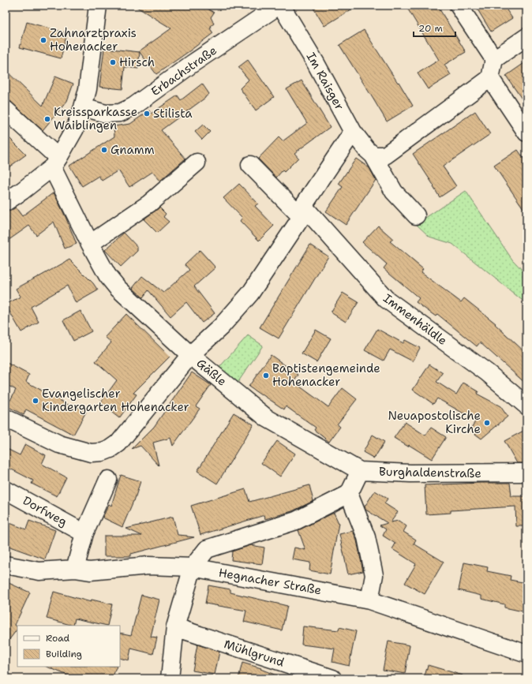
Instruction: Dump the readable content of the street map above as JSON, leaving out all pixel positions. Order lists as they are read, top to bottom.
{
  "streets": {
    "street": [
      "Erbachstraße",
      "Im Raisger",
      "Immenhäldle",
      "Gäßle",
      "Burghaldenstraße",
      "Dorfweg",
      "Hegnacher Straße",
      "Mühlgrund"
    ]
  },
  "crossings": [
    ["Erbachstraße", "Im Raisger"],
    ["Gäßle", "Burghaldenstraße"]
  ],
  "places": [
    "Zahnarztpraxis Hohenacker",
    "Hirsch",
    "Stilista",
    "Kreissparkasse Waiblingen",
    "Gnamm",
    "Baptistengemeinde Hohenacker",
    "Evangelischer Kindergarten Hohenacker",
    "Neuapostolische Kirche"
  ],
  "legend": ["Road", "Building"],
  "scale_bar": "20 m"
}
